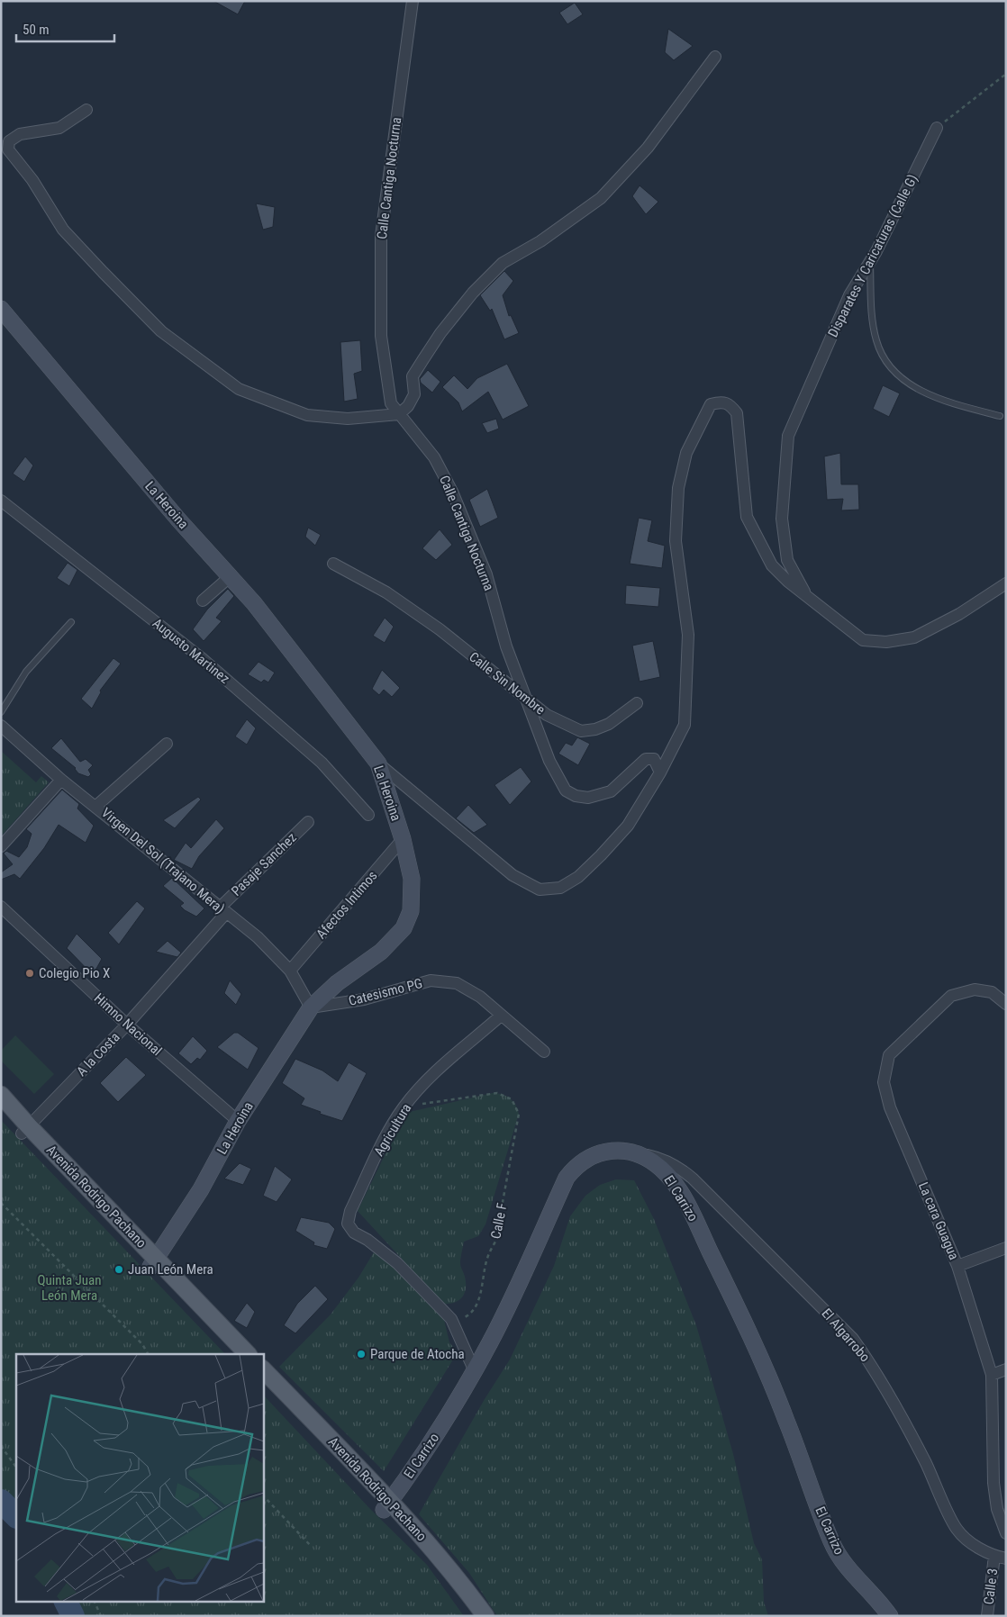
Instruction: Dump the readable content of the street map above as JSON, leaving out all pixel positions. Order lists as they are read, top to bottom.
{
  "streets": {
    "main road": ["Avenida Rodrigo Pachano"],
    "street": [
      "Calle Cantiga Nocturna",
      "Disparates Y Caricaturas (Calle G)",
      "La Heroina",
      "Augusto Martinez",
      "Calle Sin Nombre",
      "Virgen Del Sol (Trajano Mera)",
      "Pasaje Sanchez",
      "Afectos Intimos",
      "Catesismo PG",
      "Himno Nacional",
      "A la Costa",
      "Agricultura",
      "El Carrizo",
      "La cara Guagua",
      "El Algarrobo",
      "Calle 3"
    ],
    "path": ["Calle F"]
  },
  "crossings": [
    ["Calle Cantiga Nocturna", "Calle Sin Nombre"],
    ["La Heroina", "Virgen Del Sol (Trajano Mera)"],
    ["La Heroina", "Afectos Intimos"],
    ["La Heroina", "Catesismo PG"],
    ["La Heroina", "Himno Nacional"],
    ["La Heroina", "Avenida Rodrigo Pachano"],
    ["Virgen Del Sol (Trajano Mera)", "Pasaje Sanchez"],
    ["Virgen Del Sol (Trajano Mera)", "Afectos Intimos"],
    ["Virgen Del Sol (Trajano Mera)", "Catesismo PG"],
    ["Virgen Del Sol (Trajano Mera)", "A la Costa"],
    ["Pasaje Sanchez", "A la Costa"],
    ["Catesismo PG", "Agricultura"],
    ["Himno Nacional", "A la Costa"],
    ["A la Costa", "Avenida Rodrigo Pachano"],
    ["Agricultura", "Calle F"],
    ["Avenida Rodrigo Pachano", "El Carrizo"],
    ["El Carrizo", "El Algarrobo"],
    ["El Algarrobo", "Calle 3"]
  ],
  "parks": ["Quinta Juan León Mera"],
  "places": ["Colegio Pio X", "Juan León Mera", "Parque de Atocha"],
  "scale_bar": "50 m"
}
